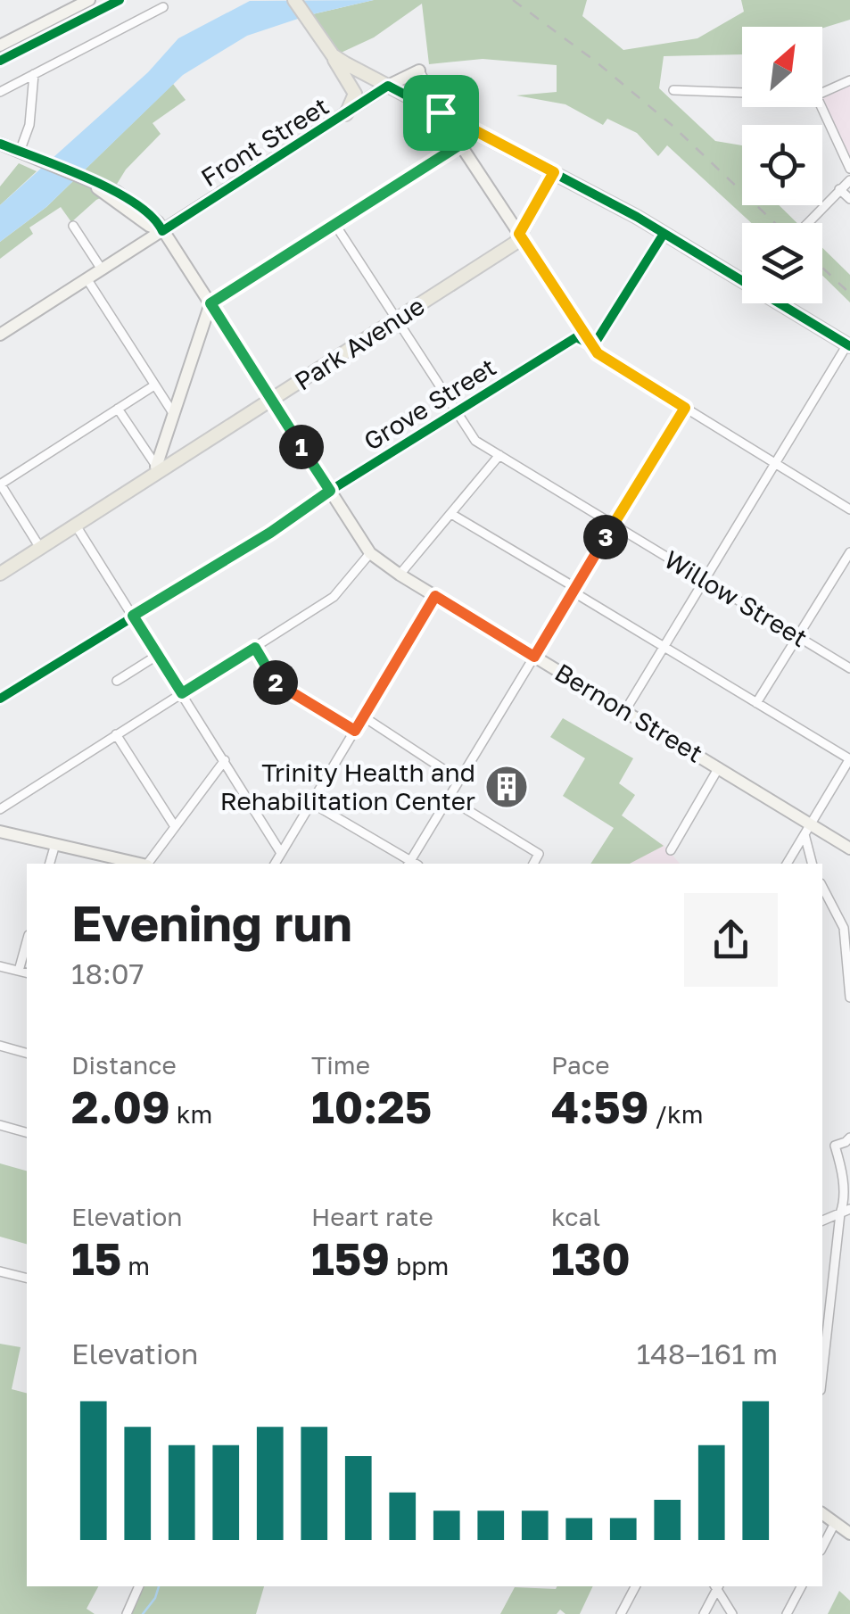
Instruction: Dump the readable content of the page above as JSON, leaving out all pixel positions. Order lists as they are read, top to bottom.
{
  "streets": {
    "main road": ["Park Avenue"],
    "street": [
      "Front Street",
      "Grove Street",
      "Willow Street",
      "Bernon Street"
    ]
  },
  "crossings": [
    ["Front Street", "Bernon Street"],
    ["Park Avenue", "Willow Street"],
    ["Park Avenue", "Bernon Street"],
    ["Grove Street", "Willow Street"],
    ["Grove Street", "Bernon Street"]
  ],
  "places": {
    "building": ["Trinity Health and Rehabilitation Center"]
  },
  "north": "top right",
  "page": {
    "pins": ["1", "3", "2"],
    "heading": ["Evening run", "18:07"],
    "stats": [
      ["Distance", "2.09 km"],
      ["Time", "10:25"],
      ["Pace", "4:59 /km"],
      ["Elevation", "15 m"],
      ["Heart rate", "159 bpm"],
      ["kcal", "130"]
    ],
    "chart": ["Elevation", "148–161 m"]
  }
}
